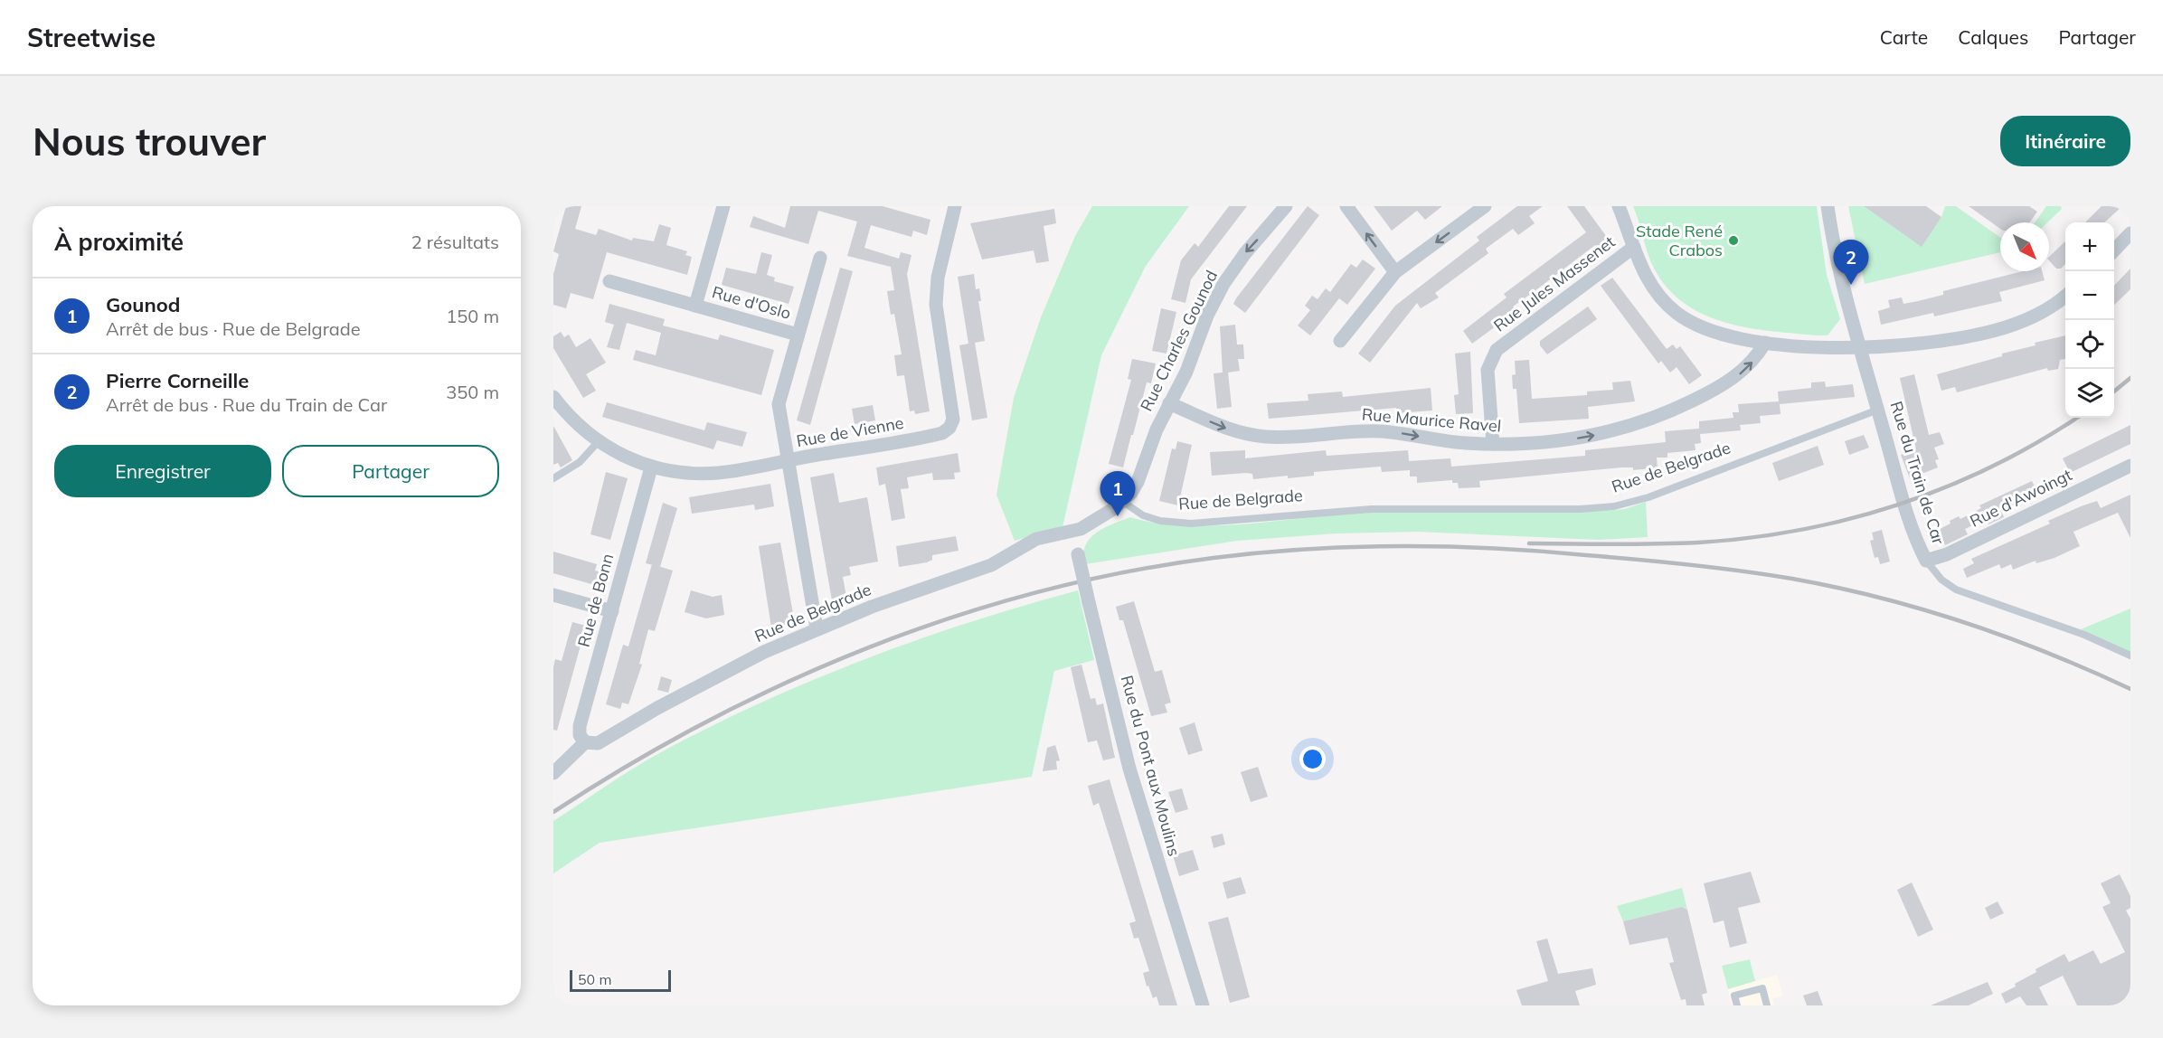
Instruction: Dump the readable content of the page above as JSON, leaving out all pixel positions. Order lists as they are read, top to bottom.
{
  "streets": {
    "street": [
      "Rue Jules Massenet",
      "Rue d'Oslo",
      "Rue Charles Gounod",
      "Rue Maurice Ravel",
      "Rue de Vienne",
      "Rue de Belgrade",
      "Rue du Train de Car",
      "Rue d'Awoingt",
      "Rue de Bonn",
      "Rue du Pont aux Moulins"
    ]
  },
  "crossings": [
    ["Rue Jules Massenet", "Rue Maurice Ravel"],
    ["Rue Charles Gounod", "Rue Maurice Ravel"],
    ["Rue Charles Gounod", "Rue de Belgrade"],
    ["Rue de Vienne", "Rue de Bonn"],
    ["Rue de Belgrade", "Rue du Train de Car"],
    ["Rue de Belgrade", "Rue de Bonn"],
    ["Rue de Belgrade", "Rue du Pont aux Moulins"],
    ["Rue du Train de Car", "Rue d'Awoingt"]
  ],
  "one_way": ["Rue Charles Gounod", "Rue Maurice Ravel"],
  "places": ["Stade René Crabos"],
  "scale_bar": "50 m",
  "north": "bottom right",
  "page": {
    "header": "Streetwise",
    "nav": ["Carte", "Calques", "Partager"],
    "buttons": [
      "Itinéraire",
      ["Enregistrer", "Partager"]
    ],
    "title": "Nous trouver",
    "heading": ["À proximité", "2 résultats"],
    "map_buttons": ["+", "−"],
    "pins": ["2", "1"],
    "list": [
      {
        "mark": "1",
        "name": "Gounod",
        "note": "Arrêt de bus · Rue de Belgrade",
        "value": "150 m"
      },
      {
        "mark": "2",
        "name": "Pierre Corneille",
        "note": "Arrêt de bus · Rue du Train de Car",
        "value": "350 m"
      }
    ],
    "scale": "50 m"
  }
}
